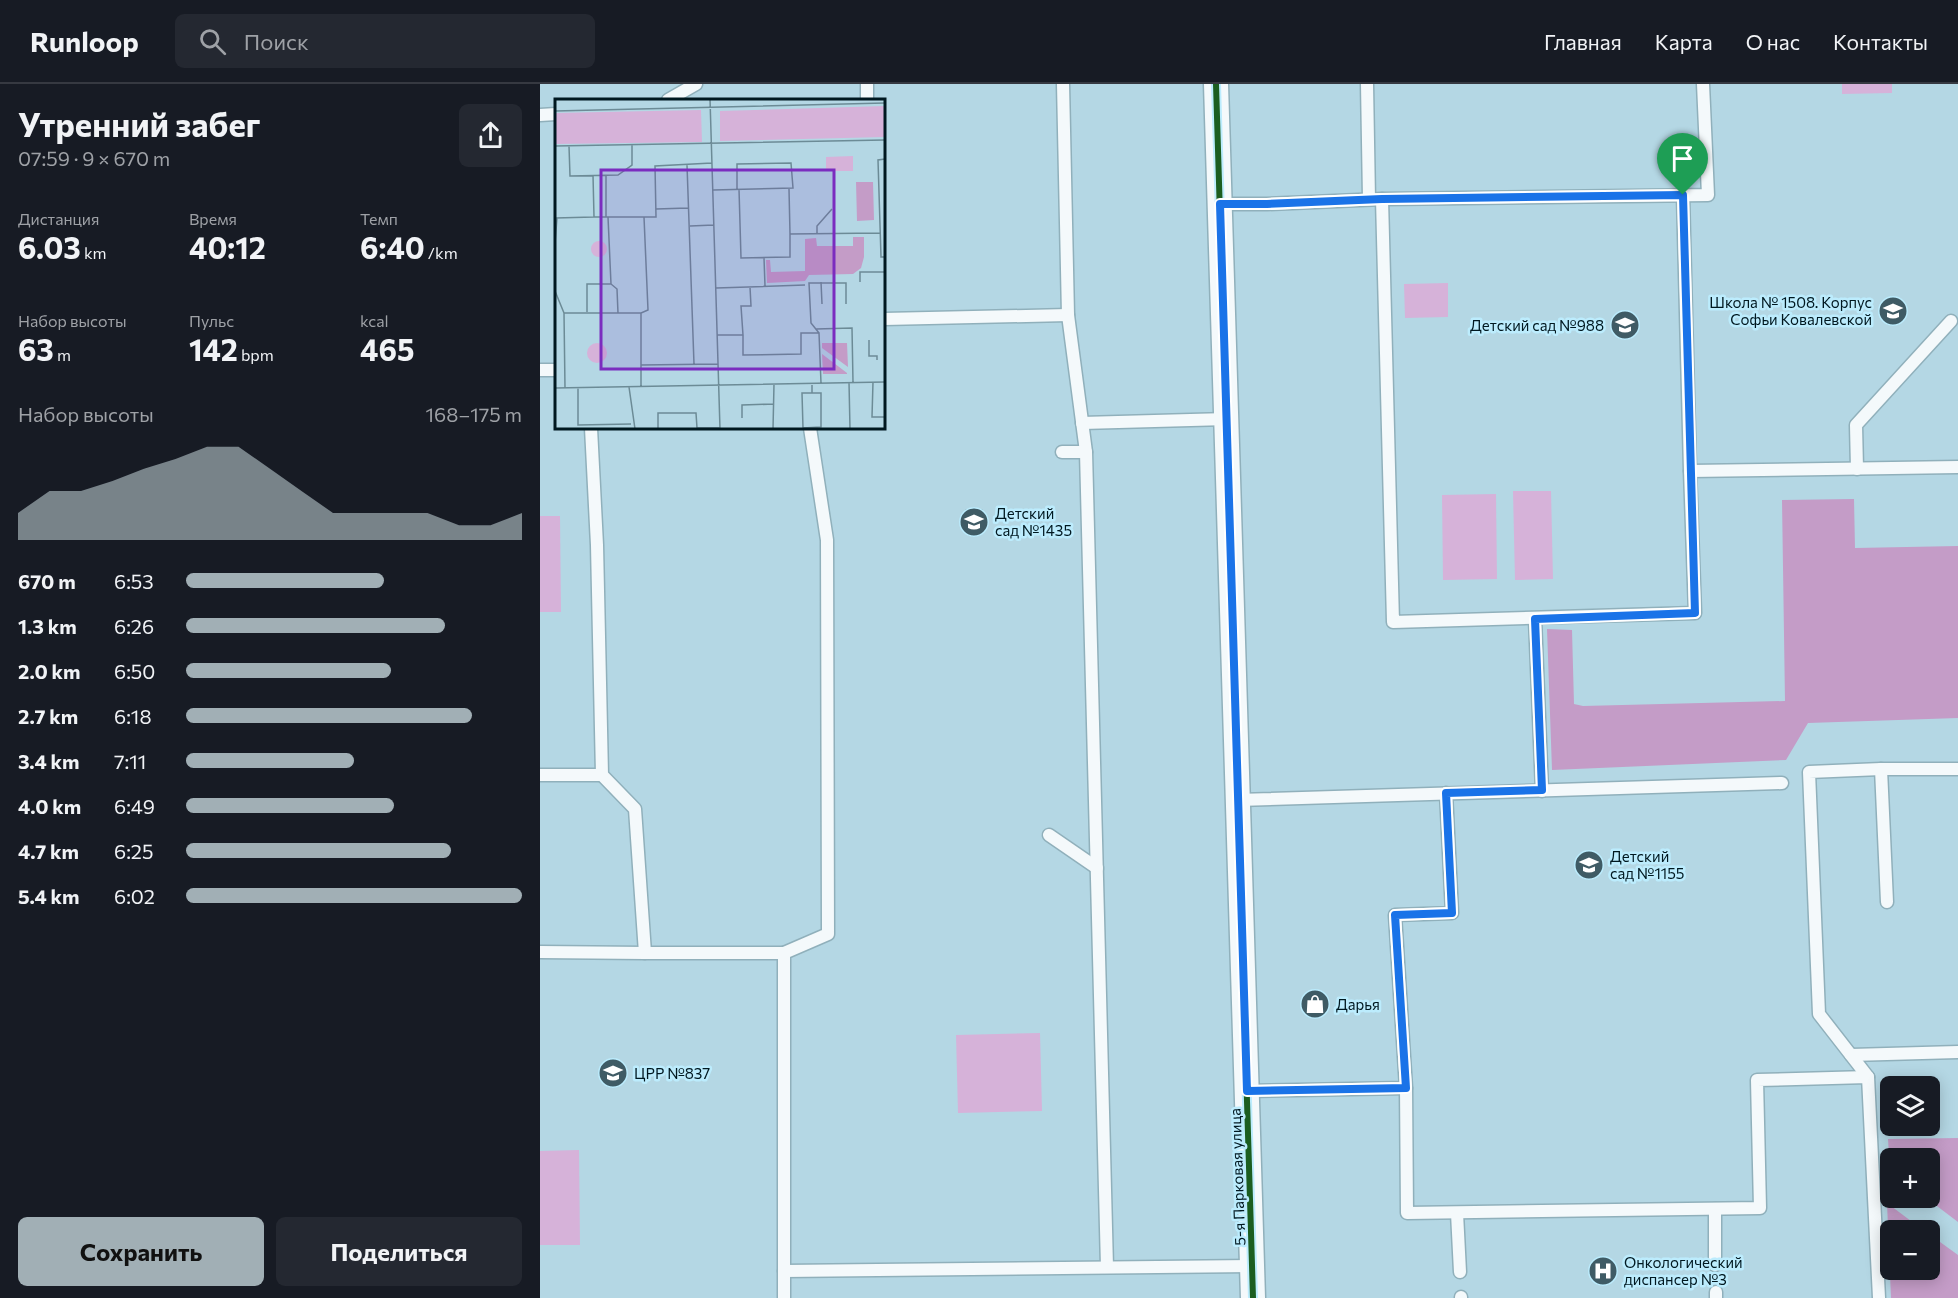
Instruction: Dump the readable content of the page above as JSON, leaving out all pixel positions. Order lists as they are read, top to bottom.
{
  "streets": {
    "street": ["5-я Парковая улица"]
  },
  "places": {
    "school or university": [
      "Школа № 1508. Корпус Софьи Ковалевской",
      "Детский сад №988",
      "Детский сад №1435",
      "Детский сад №1155",
      "ЦРР №837"
    ],
    "shop": ["Дарья"],
    "hospital": ["Онкологический диспансер №3"]
  },
  "page": {
    "header": "Runloop",
    "search": "Поиск",
    "nav": [
      "Главная",
      "Карта",
      "О нас",
      "Контакты"
    ],
    "heading": ["Утренний забег", "07:59 · 9 × 670 m"],
    "stats": [
      ["Дистанция", "6.03 km"],
      ["Время", "40:12"],
      ["Темп", "6:40 /km"],
      ["Набор высоты", "63 m"],
      ["Пульс", "142 bpm"],
      ["kcal", "465"]
    ],
    "chart": ["Набор высоты", "168–175 m"],
    "list": [
      {
        "name": "670 m",
        "note": "6:53"
      },
      {
        "name": "1.3 km",
        "note": "6:26"
      },
      {
        "name": "2.0 km",
        "note": "6:50"
      },
      {
        "name": "2.7 km",
        "note": "6:18"
      },
      {
        "name": "3.4 km",
        "note": "7:11"
      },
      {
        "name": "4.0 km",
        "note": "6:49"
      },
      {
        "name": "4.7 km",
        "note": "6:25"
      },
      {
        "name": "5.4 km",
        "note": "6:02"
      }
    ],
    "map_buttons": ["+", "−"],
    "buttons": ["Сохранить", "Поделиться"]
  }
}
